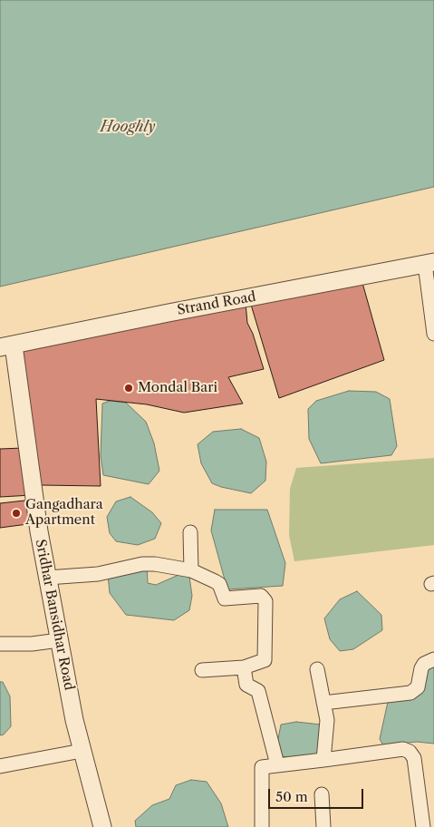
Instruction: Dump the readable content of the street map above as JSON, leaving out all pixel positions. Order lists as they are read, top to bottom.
{
  "streets": {
    "street": ["Strand Road", "Sridhar Bansidhar Road"]
  },
  "crossings": [
    ["Strand Road", "Sridhar Bansidhar Road"]
  ],
  "water": ["Hooghly"],
  "places": ["Mondal Bari", "Gangadhara Apartment"],
  "scale_bar": "50 m"
}
